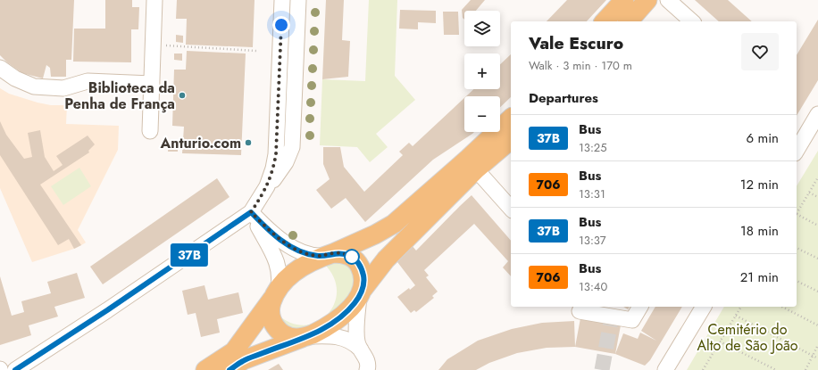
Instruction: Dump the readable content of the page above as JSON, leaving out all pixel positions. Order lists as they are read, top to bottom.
{
  "parks": ["Cemitério do Alto de São João"],
  "places": ["Biblioteca da Penha de França", "Anturio.com"],
  "lines": ["bus line 37B"],
  "page": {
    "on_map": "37B",
    "map_buttons": ["+", "−"],
    "heading": [
      ["Vale Escuro", "Walk · 3 min · 170 m"],
      "Departures"
    ],
    "list": [
      {
        "mark": "37B",
        "name": "Bus",
        "note": "13:25",
        "value": "6 min"
      },
      {
        "mark": "706",
        "name": "Bus",
        "note": "13:31",
        "value": "12 min"
      },
      {
        "mark": "37B",
        "name": "Bus",
        "note": "13:37",
        "value": "18 min"
      },
      {
        "mark": "706",
        "name": "Bus",
        "note": "13:40",
        "value": "21 min"
      }
    ]
  }
}
